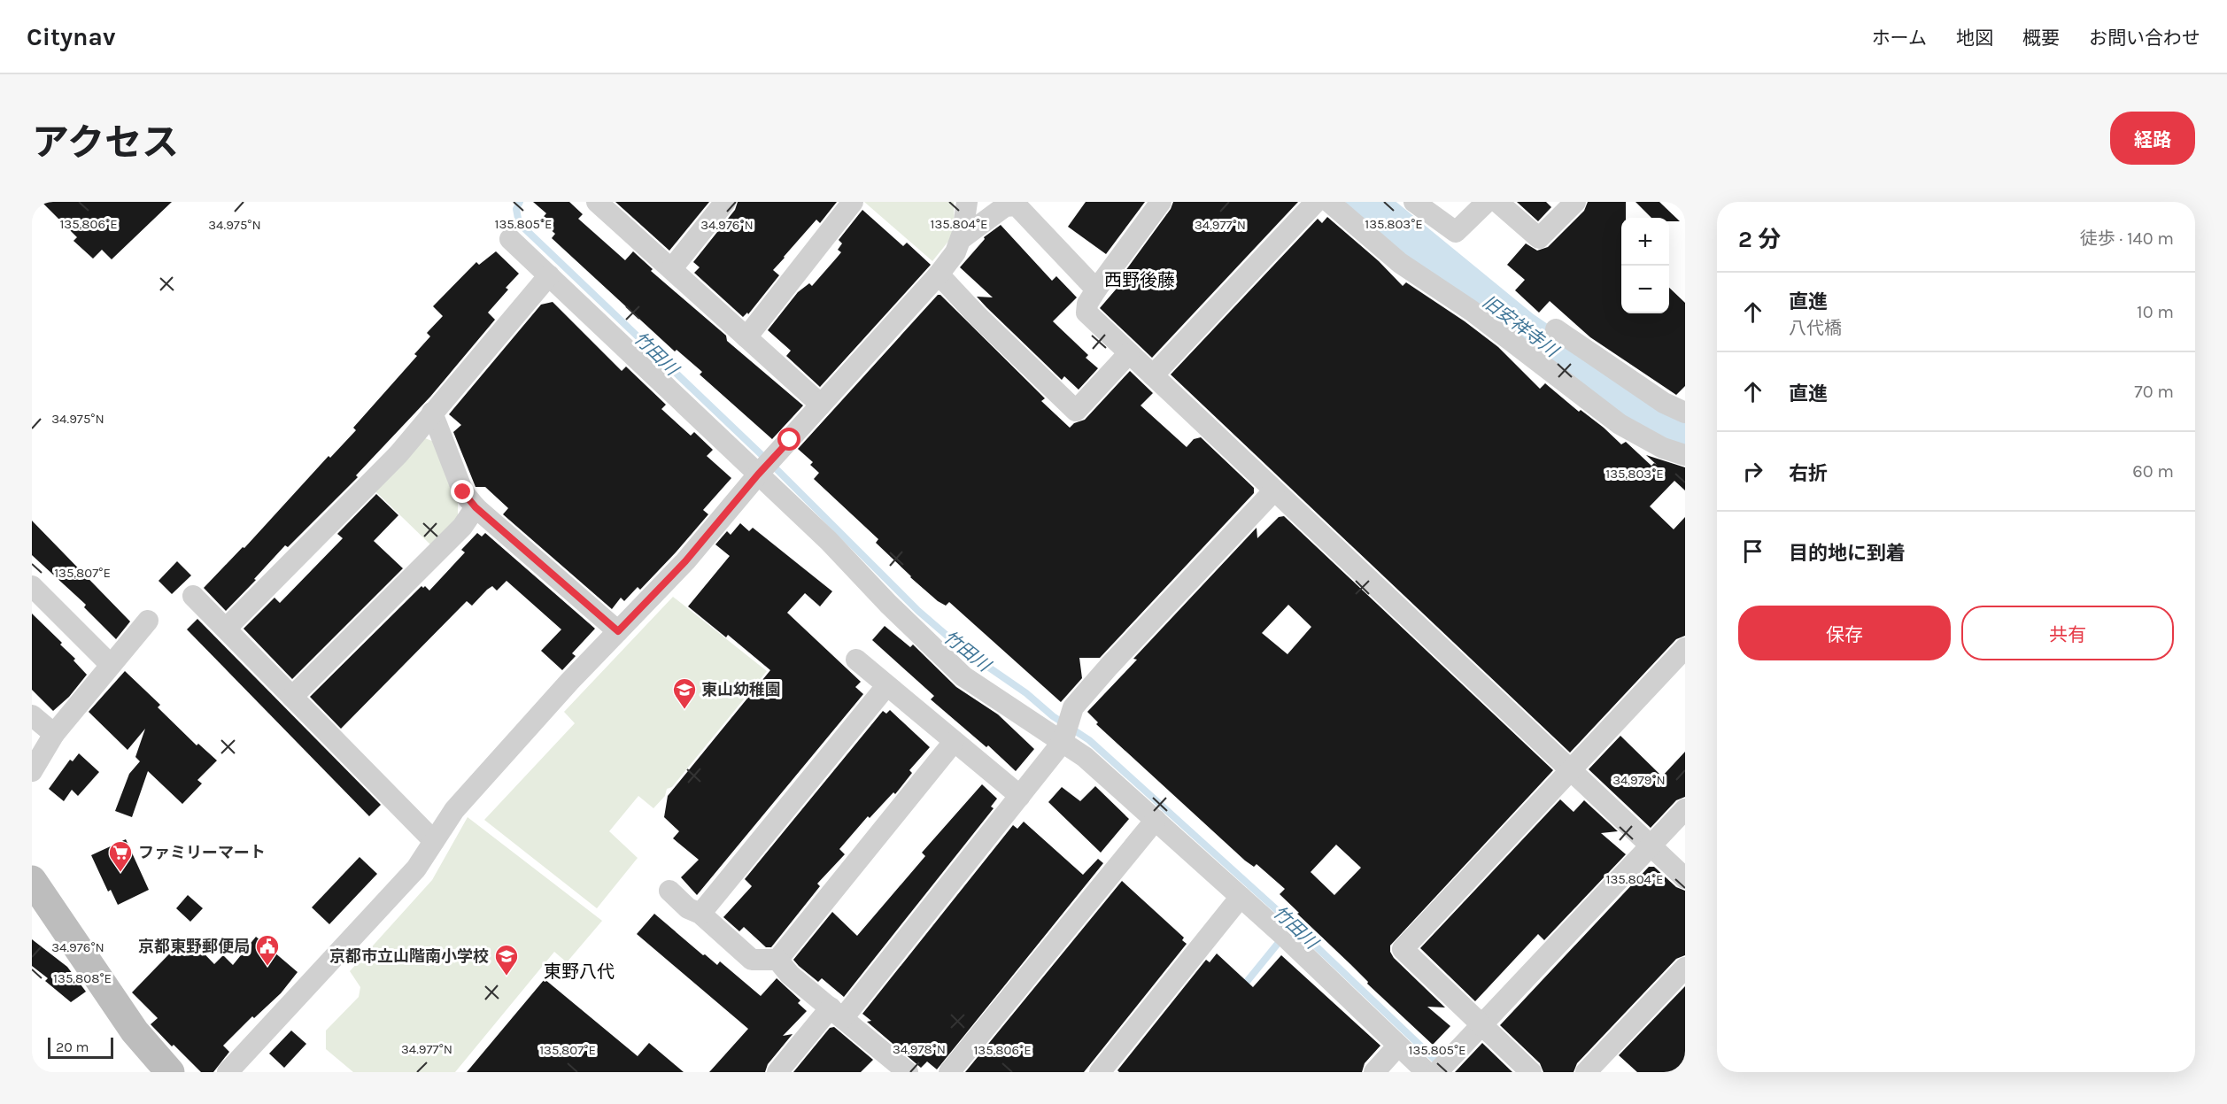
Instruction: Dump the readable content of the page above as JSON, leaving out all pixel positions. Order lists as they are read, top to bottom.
{
  "districts": ["西野後藤", "東野八代"],
  "water": ["旧安祥寺川", "竹田川"],
  "places": {
    "school or university": ["東山幼稚園", "京都市立山階南小学校"],
    "supermarket": ["ファミリーマート"],
    "public building": ["京都東野郵便局"]
  },
  "scale_bar": "20 m",
  "page": {
    "header": "Citynav",
    "nav": [
      "ホーム",
      "地図",
      "概要",
      "お問い合わせ"
    ],
    "title": "アクセス",
    "buttons": [
      "経路",
      ["保存", "共有"]
    ],
    "heading": ["2 分", "徒歩 · 140 m"],
    "map_buttons": ["+", "−"],
    "list": [
      ["直進", "八代橋", "10 m"],
      ["直進", "70 m"],
      ["右折", "60 m"],
      "目的地に到着"
    ],
    "scale": "20 m"
  },
  "coordinates": [
    "135.806°E",
    "135.805°E",
    "135.804°E",
    "135.803°E",
    "34.975°N",
    "34.976°N",
    "34.977°N",
    "135.807°E",
    "34.979°N",
    "135.808°E",
    "34.978°N"
  ]
}
